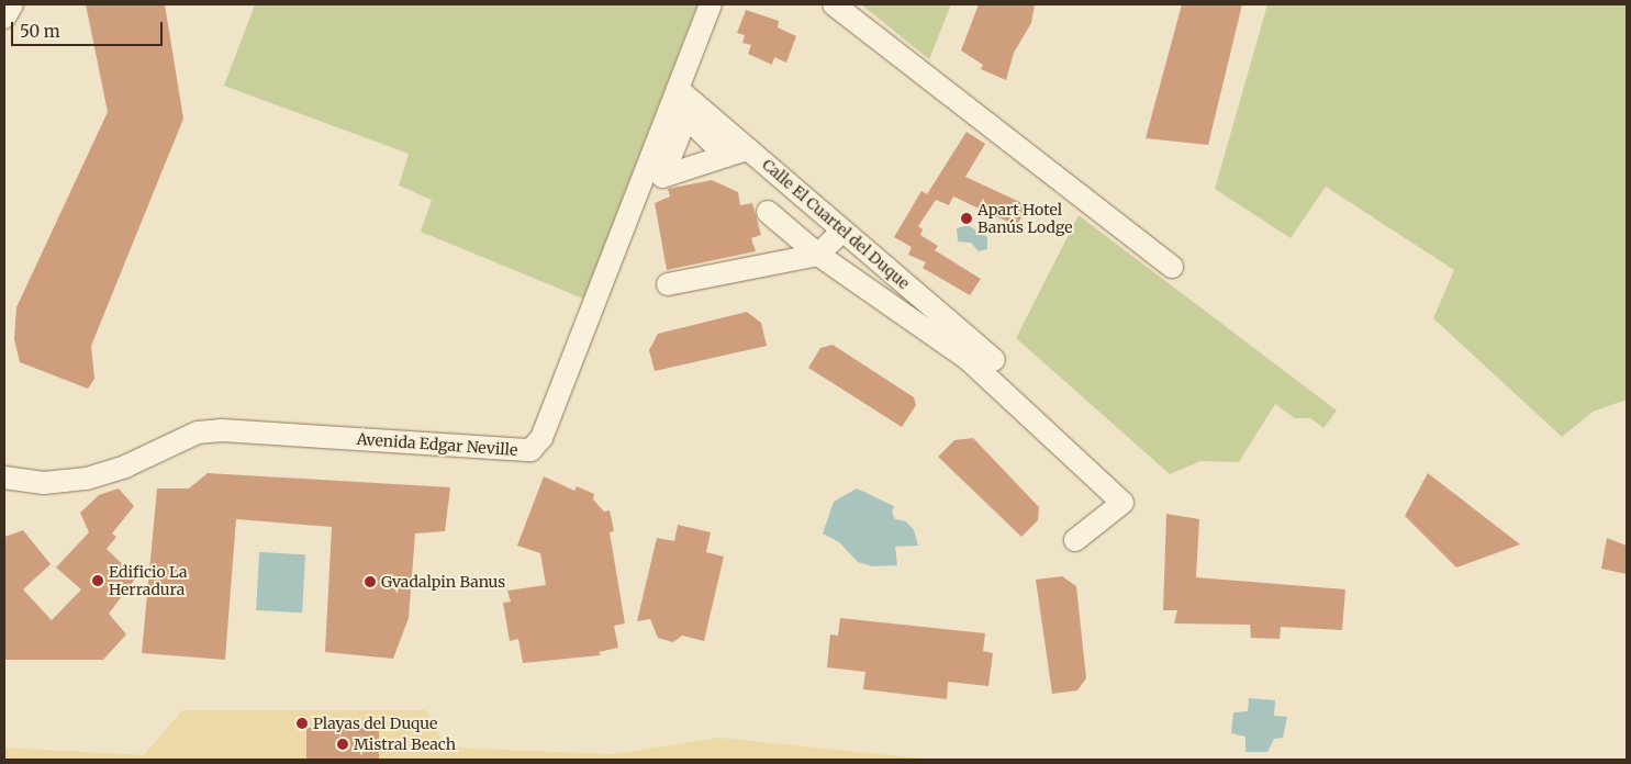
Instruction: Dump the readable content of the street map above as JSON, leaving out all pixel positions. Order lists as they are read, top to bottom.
{
  "streets": {
    "street": ["Calle El Cuartel del Duque", "Avenida Edgar Neville"]
  },
  "crossings": [
    ["Calle El Cuartel del Duque", "Avenida Edgar Neville"]
  ],
  "places": [
    "Apart Hotel Banús Lodge",
    "Edificio La Herradura",
    "Gvadalpin Banus",
    "Playas del Duque",
    "Mistral Beach"
  ],
  "scale_bar": "50 m"
}
